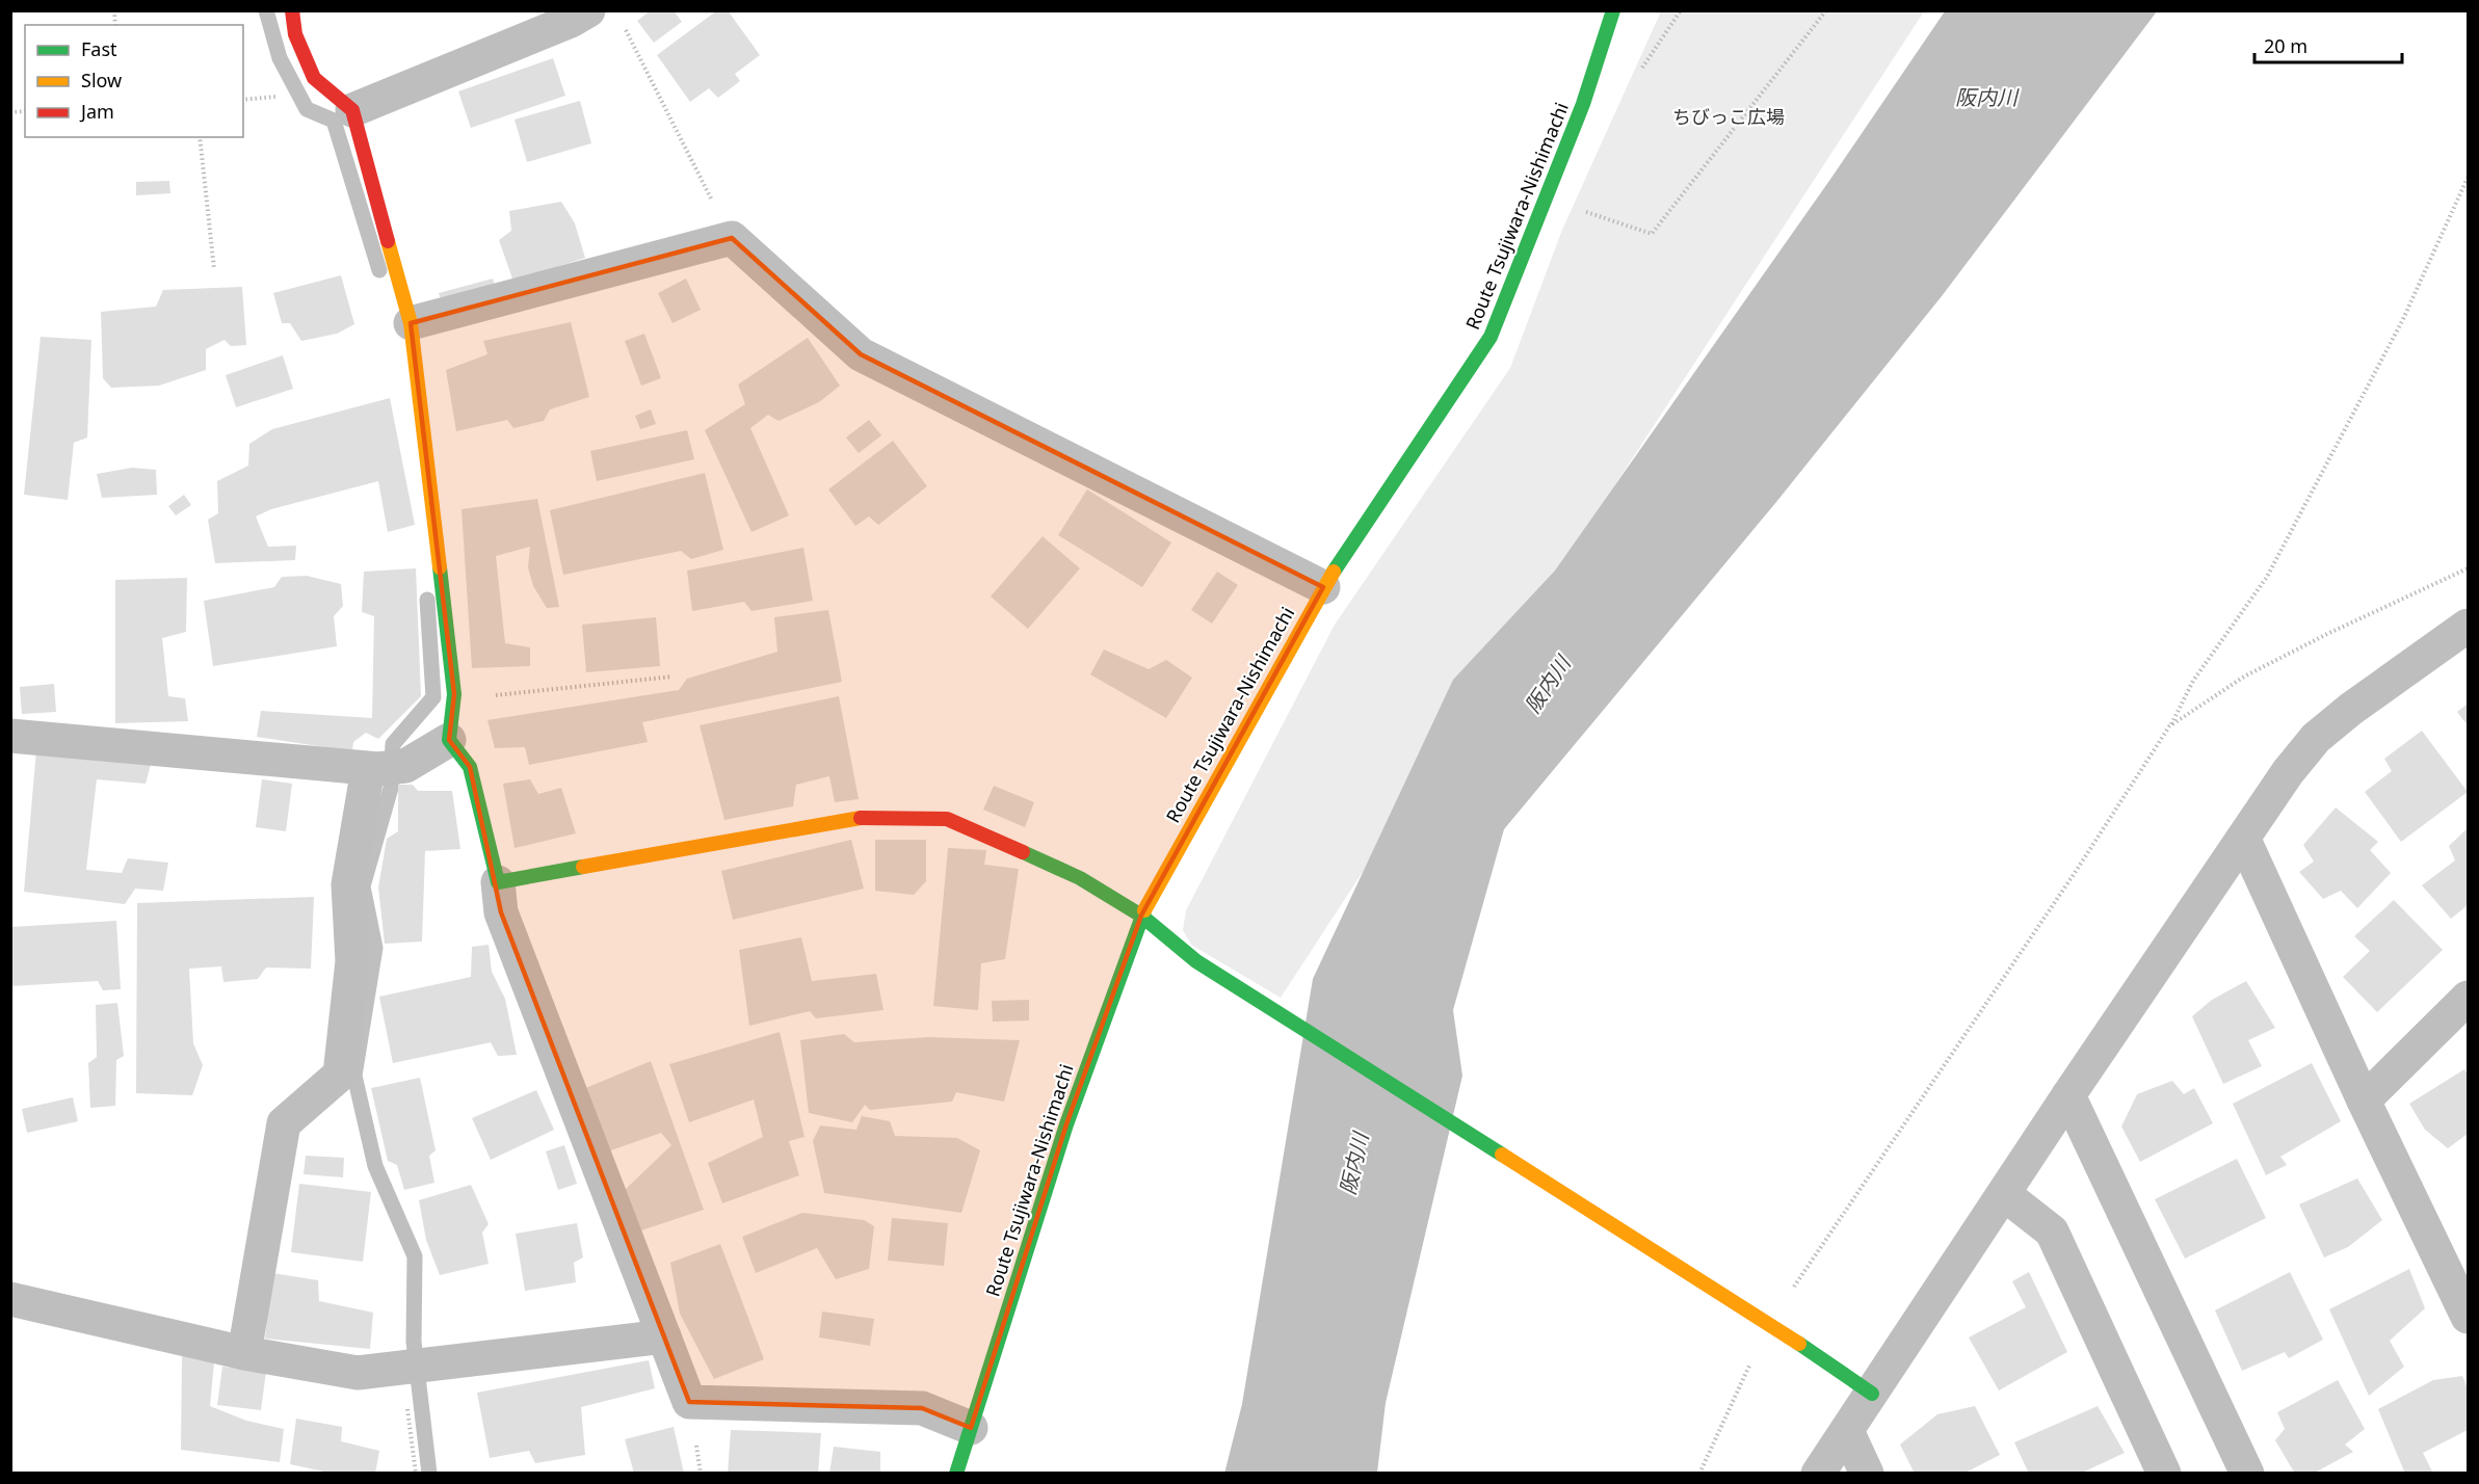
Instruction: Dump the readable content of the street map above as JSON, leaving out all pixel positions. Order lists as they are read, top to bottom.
{
  "streets": {
    "street": ["Route Tsujiwara-Nishimachi"]
  },
  "water": ["阪内川"],
  "parks": ["ちびっこ広場"],
  "legend": ["Fast", "Slow", "Jam"],
  "scale_bar": "20 m"
}
